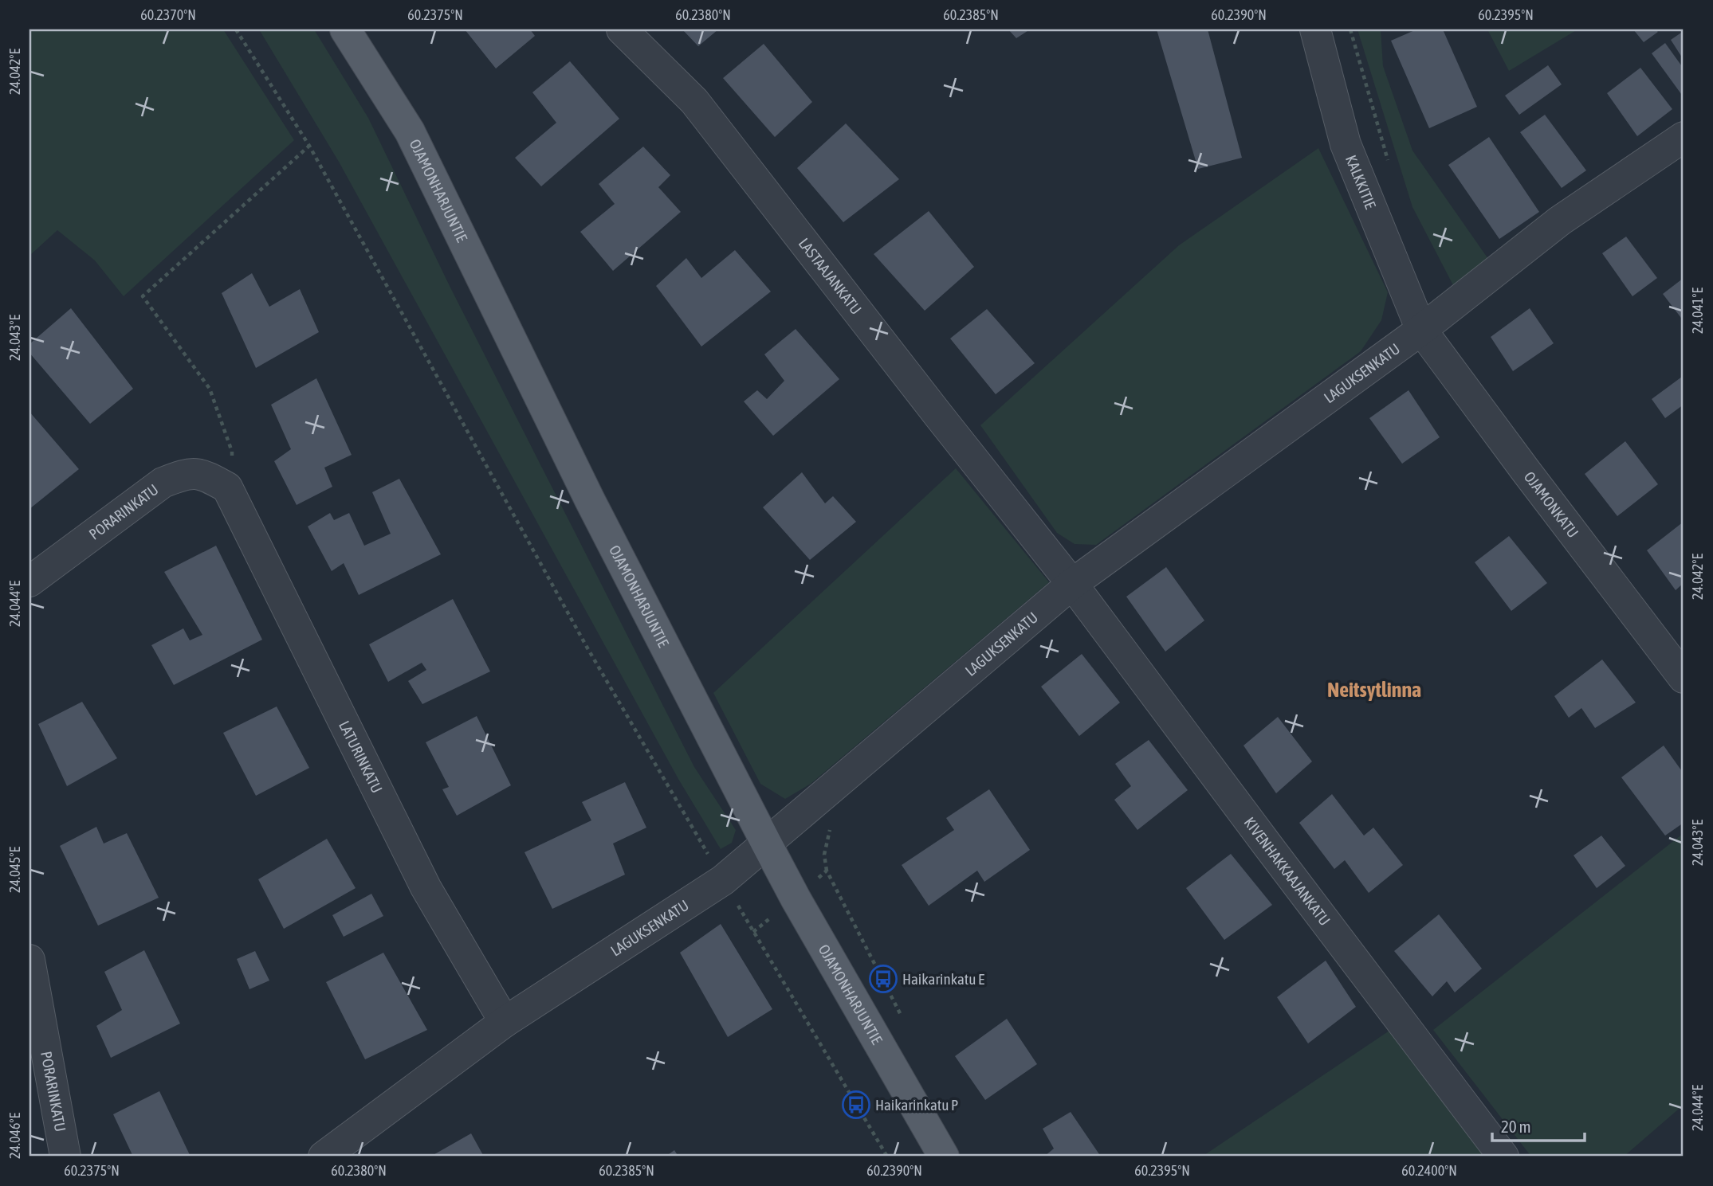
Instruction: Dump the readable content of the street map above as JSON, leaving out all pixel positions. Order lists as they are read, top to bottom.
{
  "streets": {
    "main road": ["OJAMONHARJUNTIE"],
    "street": [
      "KALKKITIE",
      "LASTAAJANKATU",
      "LAGUKSENKATU",
      "OJAMONKATU",
      "PORARINKATU",
      "LATURINKATU",
      "KIVENHAKKAAJANKATU"
    ]
  },
  "crossings": [
    ["KALKKITIE", "LAGUKSENKATU"],
    ["KALKKITIE", "OJAMONKATU"],
    ["OJAMONHARJUNTIE", "LAGUKSENKATU"],
    ["LASTAAJANKATU", "LAGUKSENKATU"],
    ["LASTAAJANKATU", "KIVENHAKKAAJANKATU"],
    ["LAGUKSENKATU", "OJAMONKATU"],
    ["LAGUKSENKATU", "LATURINKATU"],
    ["LAGUKSENKATU", "KIVENHAKKAAJANKATU"],
    ["PORARINKATU", "LATURINKATU"]
  ],
  "districts": ["Neitsytlinna"],
  "places": {
    "bus stop": ["Haikarinkatu E", "Haikarinkatu P"]
  },
  "scale_bar": "20 m",
  "coordinates": [
    "60.2370°N",
    "60.2375°N",
    "60.2380°N",
    "60.2385°N",
    "60.2390°N",
    "60.2395°N",
    "24.042°E",
    "24.041°E",
    "24.043°E",
    "24.044°E",
    "24.045°E",
    "24.046°E",
    "60.2400°N"
  ]
}
